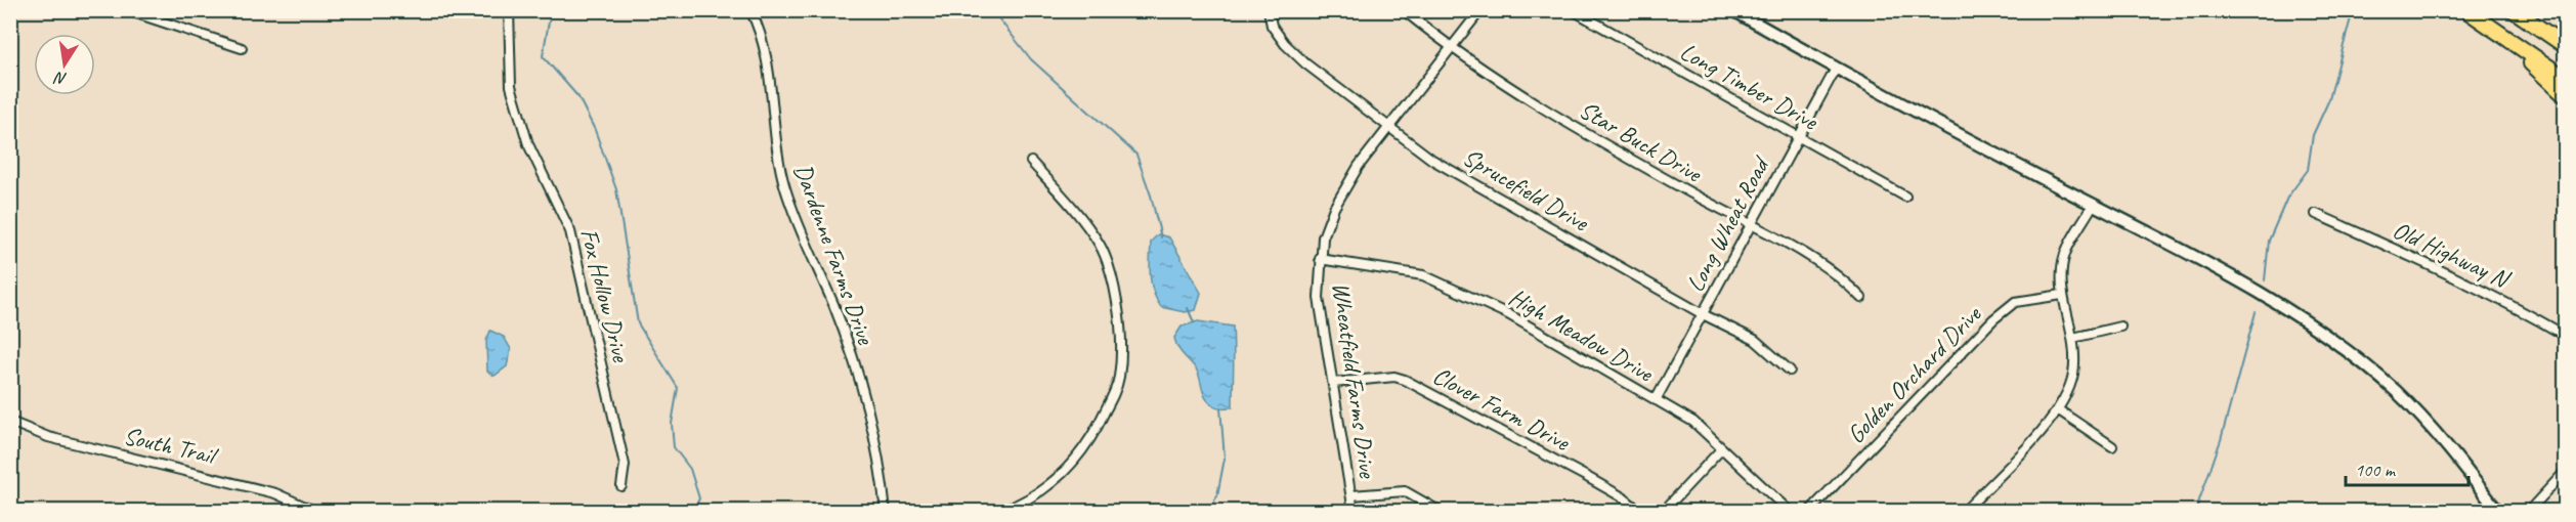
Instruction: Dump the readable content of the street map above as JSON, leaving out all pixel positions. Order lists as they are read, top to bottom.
{
  "streets": {
    "street": [
      "Long Timber Drive",
      "Star Buck Drive",
      "Sprucefield Drive",
      "Long Wheat Road",
      "Dardenne Farms Drive",
      "Old Highway N",
      "Fox Hollow Drive",
      "High Meadow Drive",
      "Golden Orchard Drive",
      "Wheatfield Farms Drive",
      "Clover Farm Drive",
      "South Trail"
    ]
  },
  "crossings": [
    ["Long Timber Drive", "Long Wheat Road"],
    ["Star Buck Drive", "Long Wheat Road"],
    ["Star Buck Drive", "Wheatfield Farms Drive"],
    ["Sprucefield Drive", "Long Wheat Road"],
    ["Sprucefield Drive", "Wheatfield Farms Drive"],
    ["Long Wheat Road", "High Meadow Drive"],
    ["High Meadow Drive", "Wheatfield Farms Drive"],
    ["Wheatfield Farms Drive", "Clover Farm Drive"]
  ],
  "scale_bar": "100 m",
  "north": "bottom"
}
